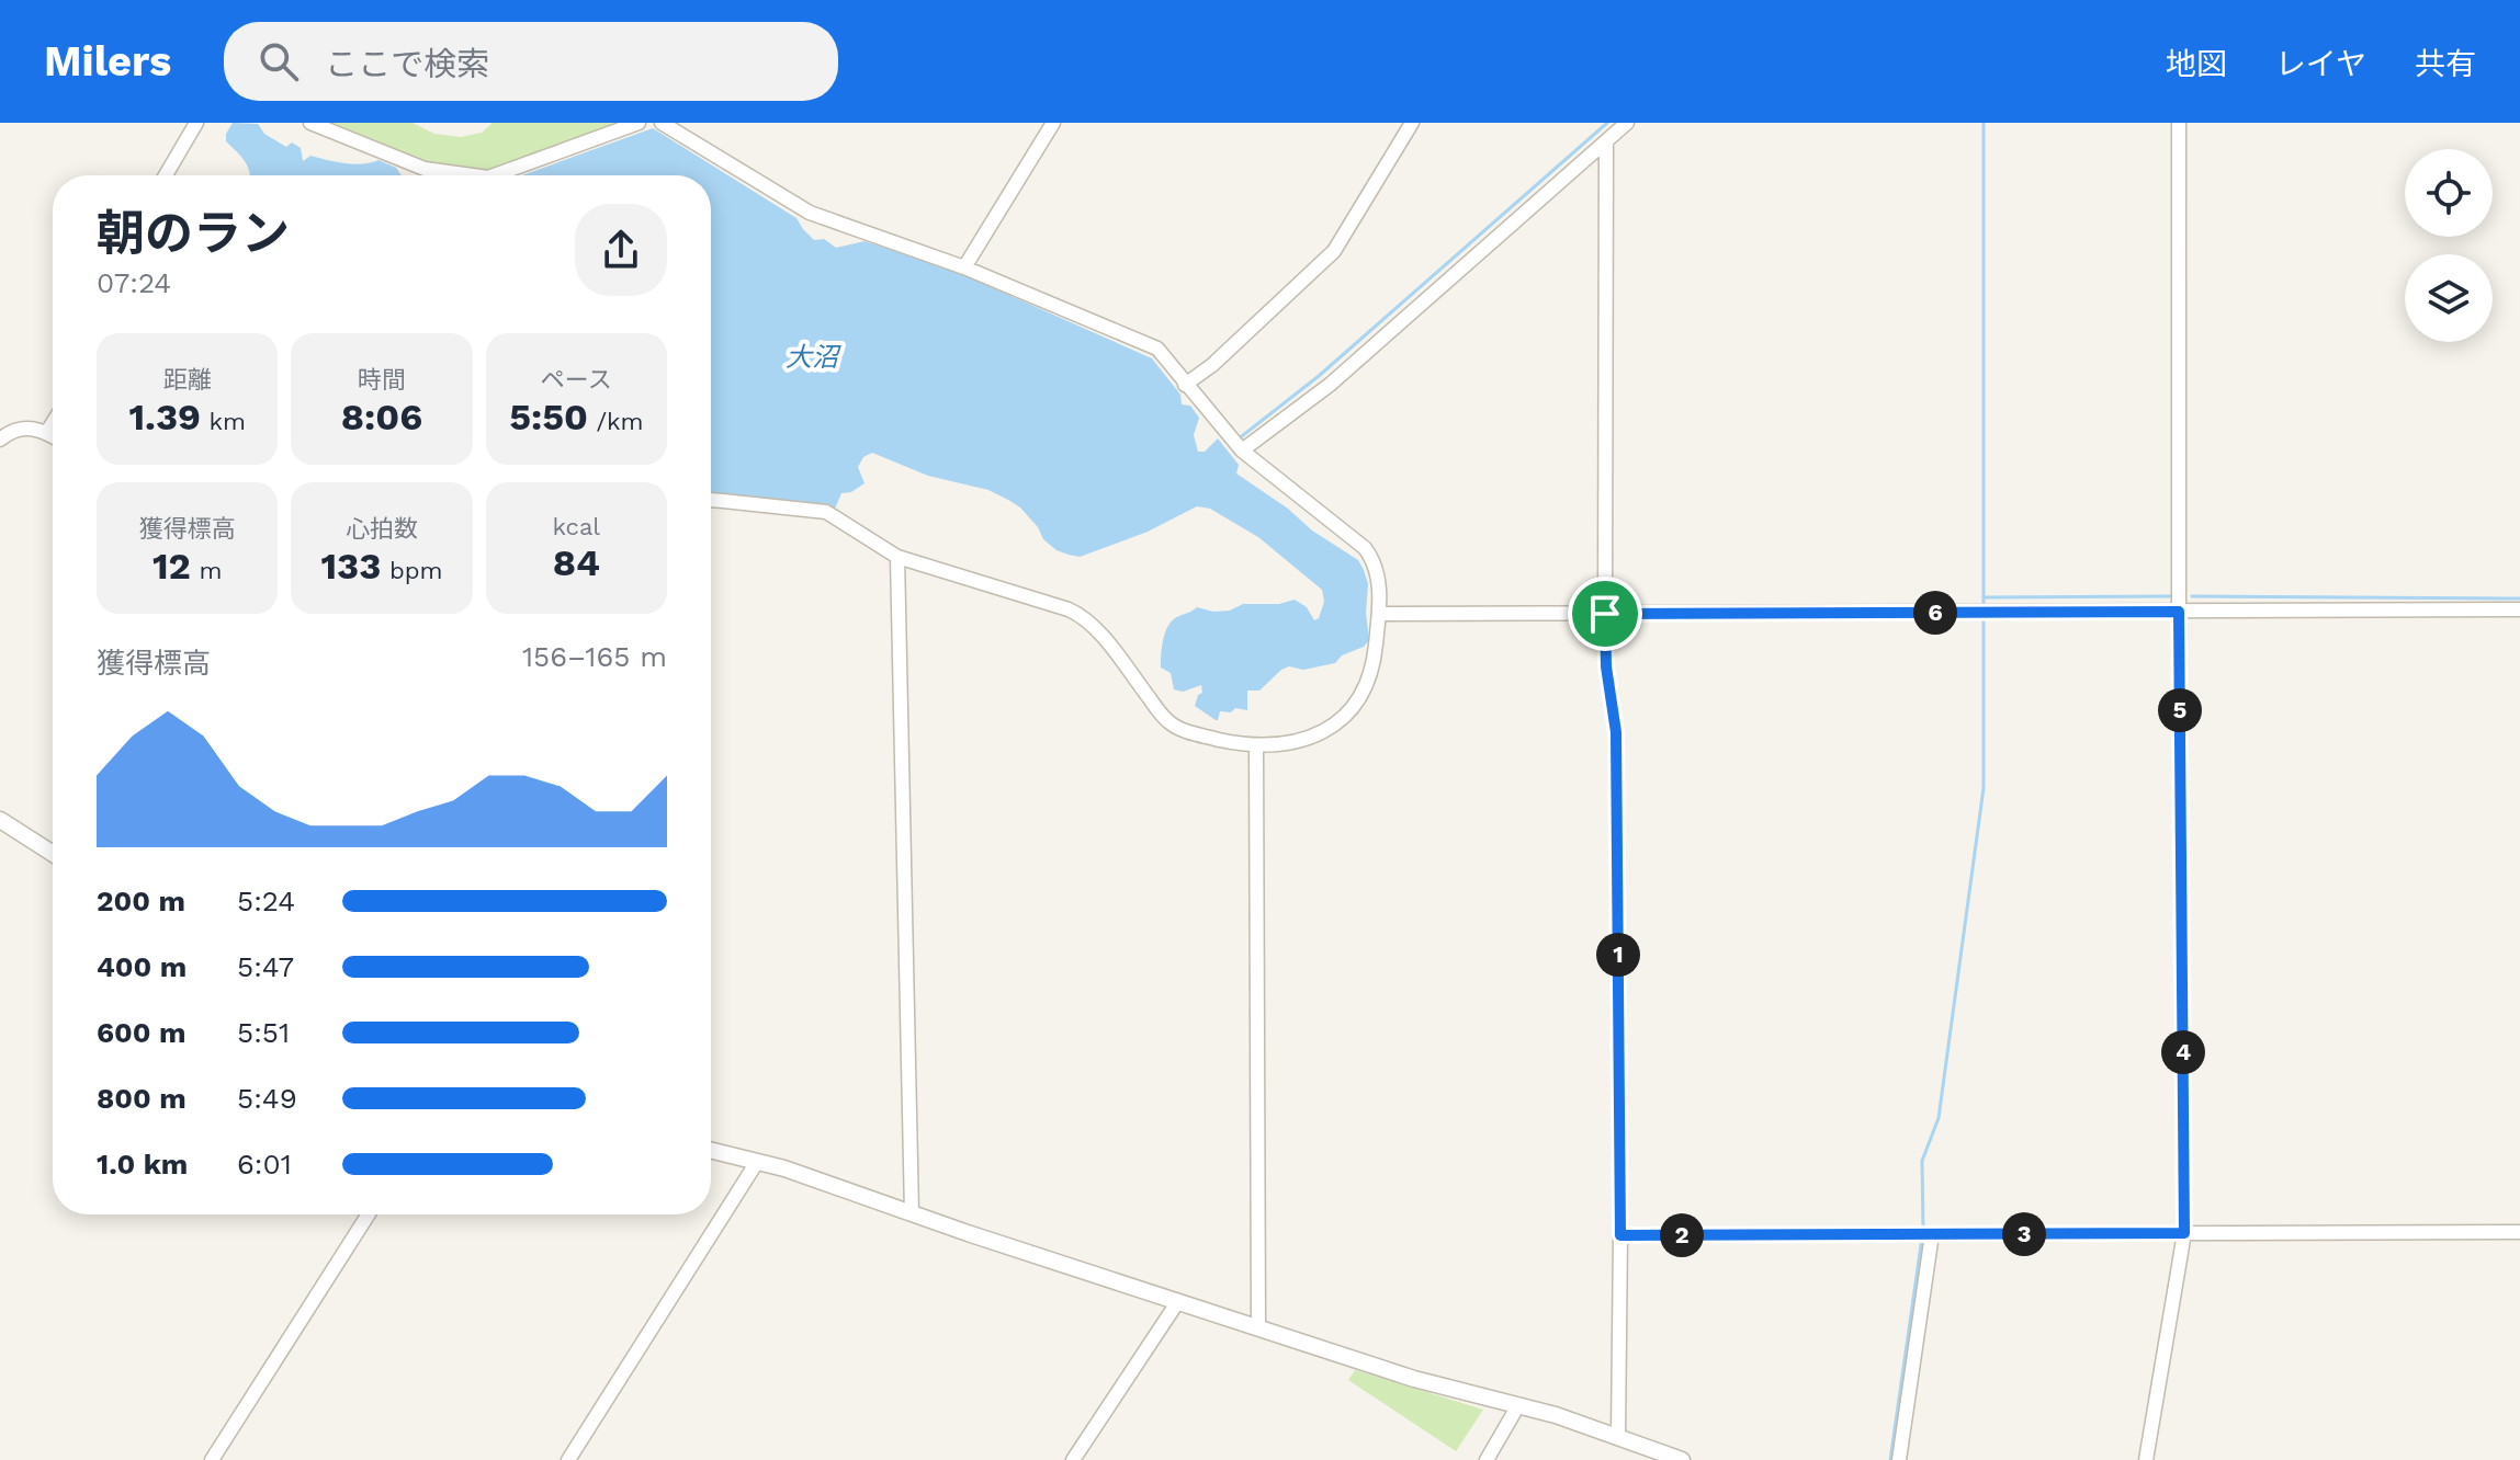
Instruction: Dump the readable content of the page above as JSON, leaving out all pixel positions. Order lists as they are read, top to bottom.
{
  "water": ["大沼"],
  "page": {
    "header": "Milers",
    "search": "ここで検索",
    "nav": ["地図", "レイヤ", "共有"],
    "heading": ["朝のラン", "07:24"],
    "stats": [
      ["距離", "1.39 km"],
      ["時間", "8:06"],
      ["ペース", "5:50 /km"],
      ["獲得標高", "12 m"],
      ["心拍数", "133 bpm"],
      ["kcal", "84"]
    ],
    "pins": [
      "6",
      "5",
      "1",
      "4",
      "3",
      "2"
    ],
    "chart": ["獲得標高", "156–165 m"],
    "list": [
      {
        "name": "200 m",
        "note": "5:24"
      },
      {
        "name": "400 m",
        "note": "5:47"
      },
      {
        "name": "600 m",
        "note": "5:51"
      },
      {
        "name": "800 m",
        "note": "5:49"
      },
      {
        "name": "1.0 km",
        "note": "6:01"
      }
    ]
  }
}
